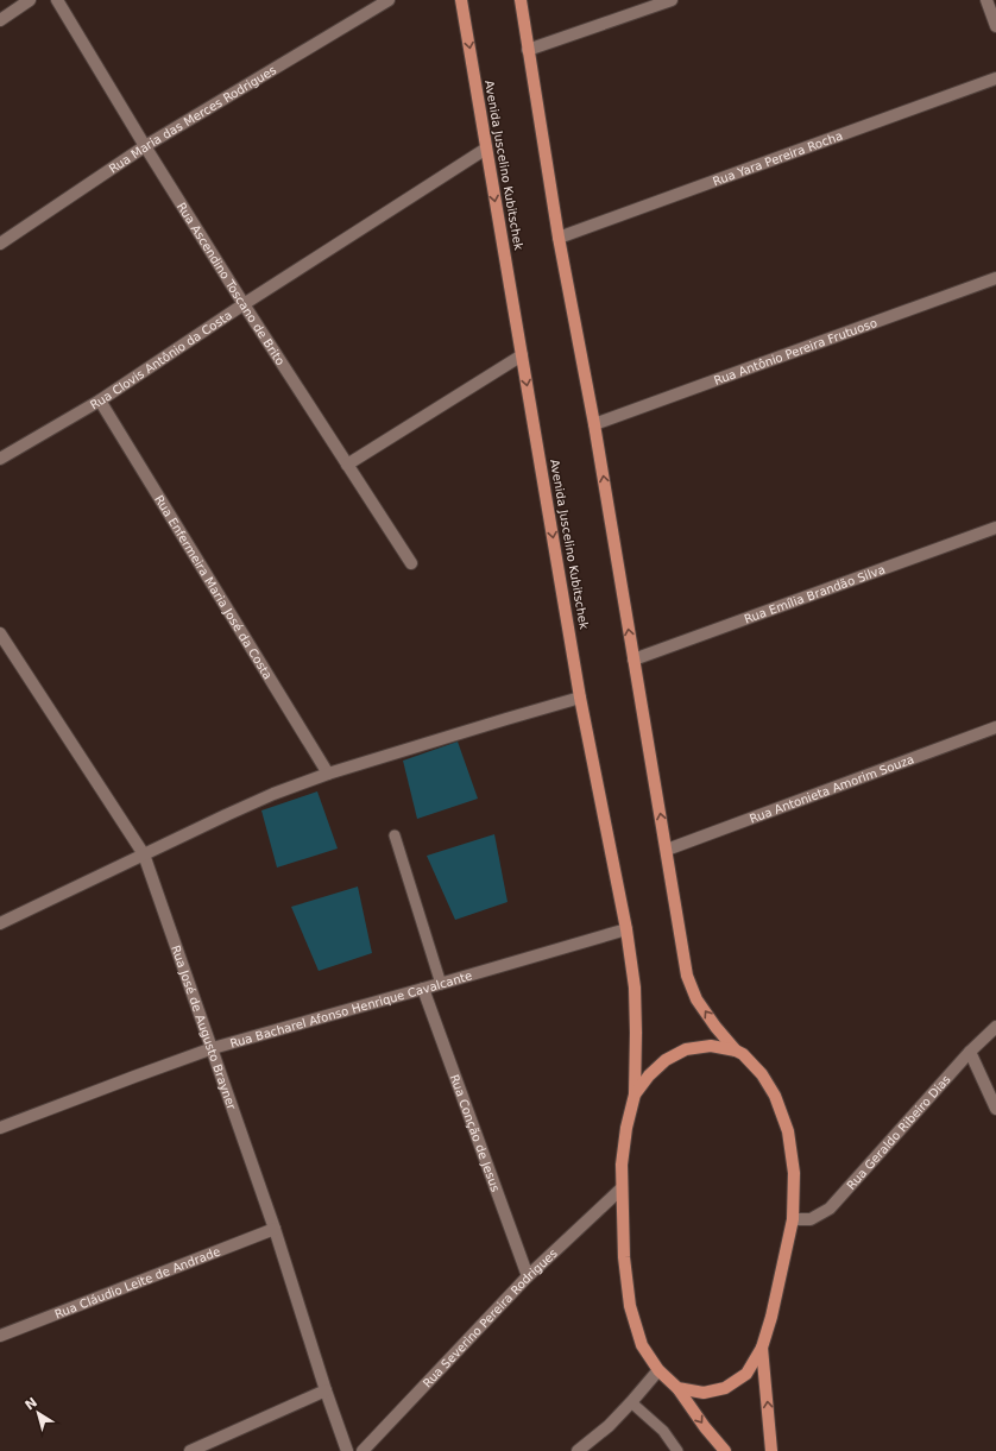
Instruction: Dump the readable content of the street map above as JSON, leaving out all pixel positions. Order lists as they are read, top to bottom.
{
  "streets": {
    "main road": ["Avenida Juscelino Kubitschek"],
    "street": [
      "Rua Maria das Merces Rodrigues",
      "Rua Yara Pereira Rocha",
      "Rua Ascendino Toscano de Brito",
      "Rua Antônio Pereira Frutuoso",
      "Rua Clovis Antônio da Costa",
      "Rua Enfermeira Maria José da Costa",
      "Rua Emília Brandão Silva",
      "Rua Antonieta Amorim Souza",
      "Rua Bacharel Afonso Henrique Cavalcante",
      "Rua José de Augusto Brayner",
      "Rua Geraldo Ribeiro Dias",
      "Rua Conção de Jesus",
      "Rua Cláudio Leite de Andrade",
      "Rua Severino Pereira Rodrigues"
    ]
  },
  "crossings": [
    ["Rua Maria das Merces Rodrigues", "Rua Ascendino Toscano de Brito"],
    ["Avenida Juscelino Kubitschek", "Rua Clovis Antônio da Costa"],
    ["Avenida Juscelino Kubitschek", "Rua Bacharel Afonso Henrique Cavalcante"],
    ["Rua Ascendino Toscano de Brito", "Rua Clovis Antônio da Costa"],
    ["Rua Clovis Antônio da Costa", "Rua Enfermeira Maria José da Costa"],
    ["Rua Bacharel Afonso Henrique Cavalcante", "Rua José de Augusto Brayner"],
    ["Rua Bacharel Afonso Henrique Cavalcante", "Rua Conção de Jesus"],
    ["Rua José de Augusto Brayner", "Rua Cláudio Leite de Andrade"],
    ["Rua Conção de Jesus", "Rua Severino Pereira Rodrigues"]
  ],
  "north": "top left"
}
